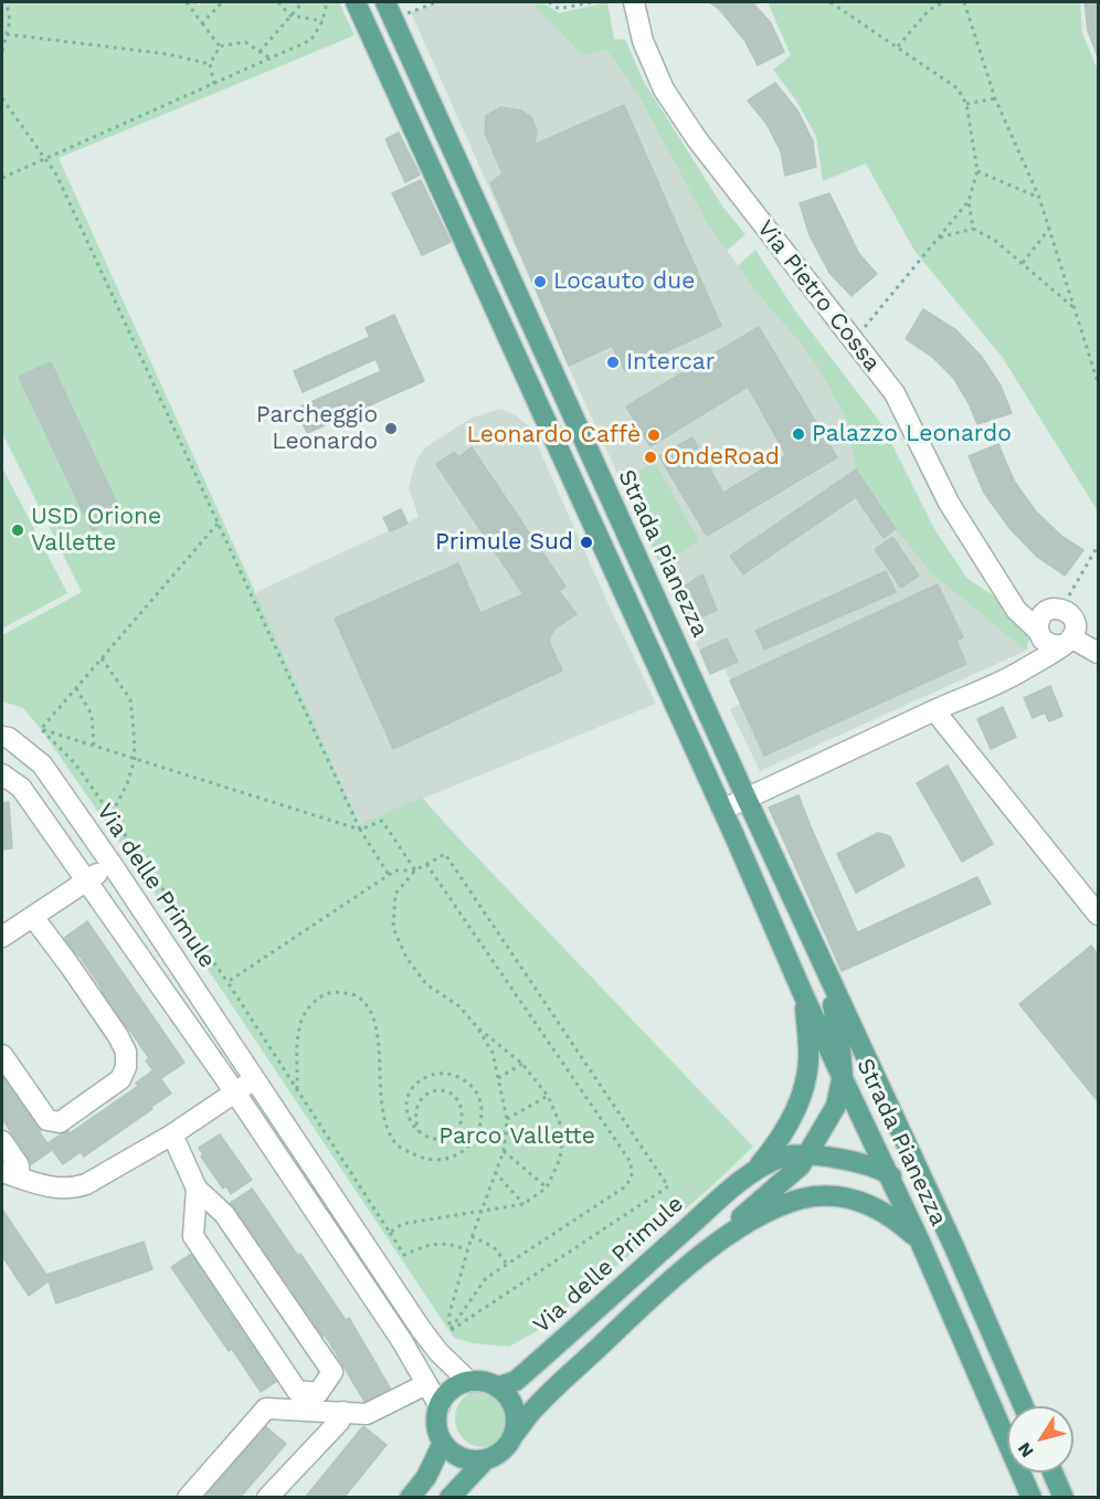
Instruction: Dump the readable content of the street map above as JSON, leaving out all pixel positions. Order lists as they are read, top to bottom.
{
  "streets": {
    "main road": ["Strada Pianezza", "Via delle Primule"],
    "street": ["Via Pietro Cossa"]
  },
  "crossings": [
    ["Strada Pianezza", "Via delle Primule"]
  ],
  "parks": ["Parco Vallette"],
  "places": [
    "Locauto due",
    "Intercar",
    "Parcheggio Leonardo",
    "Palazzo Leonardo",
    "Leonardo Caffè",
    "OndeRoad",
    "USD Orione Vallette",
    "Primule Sud"
  ],
  "north": "bottom left"
}
